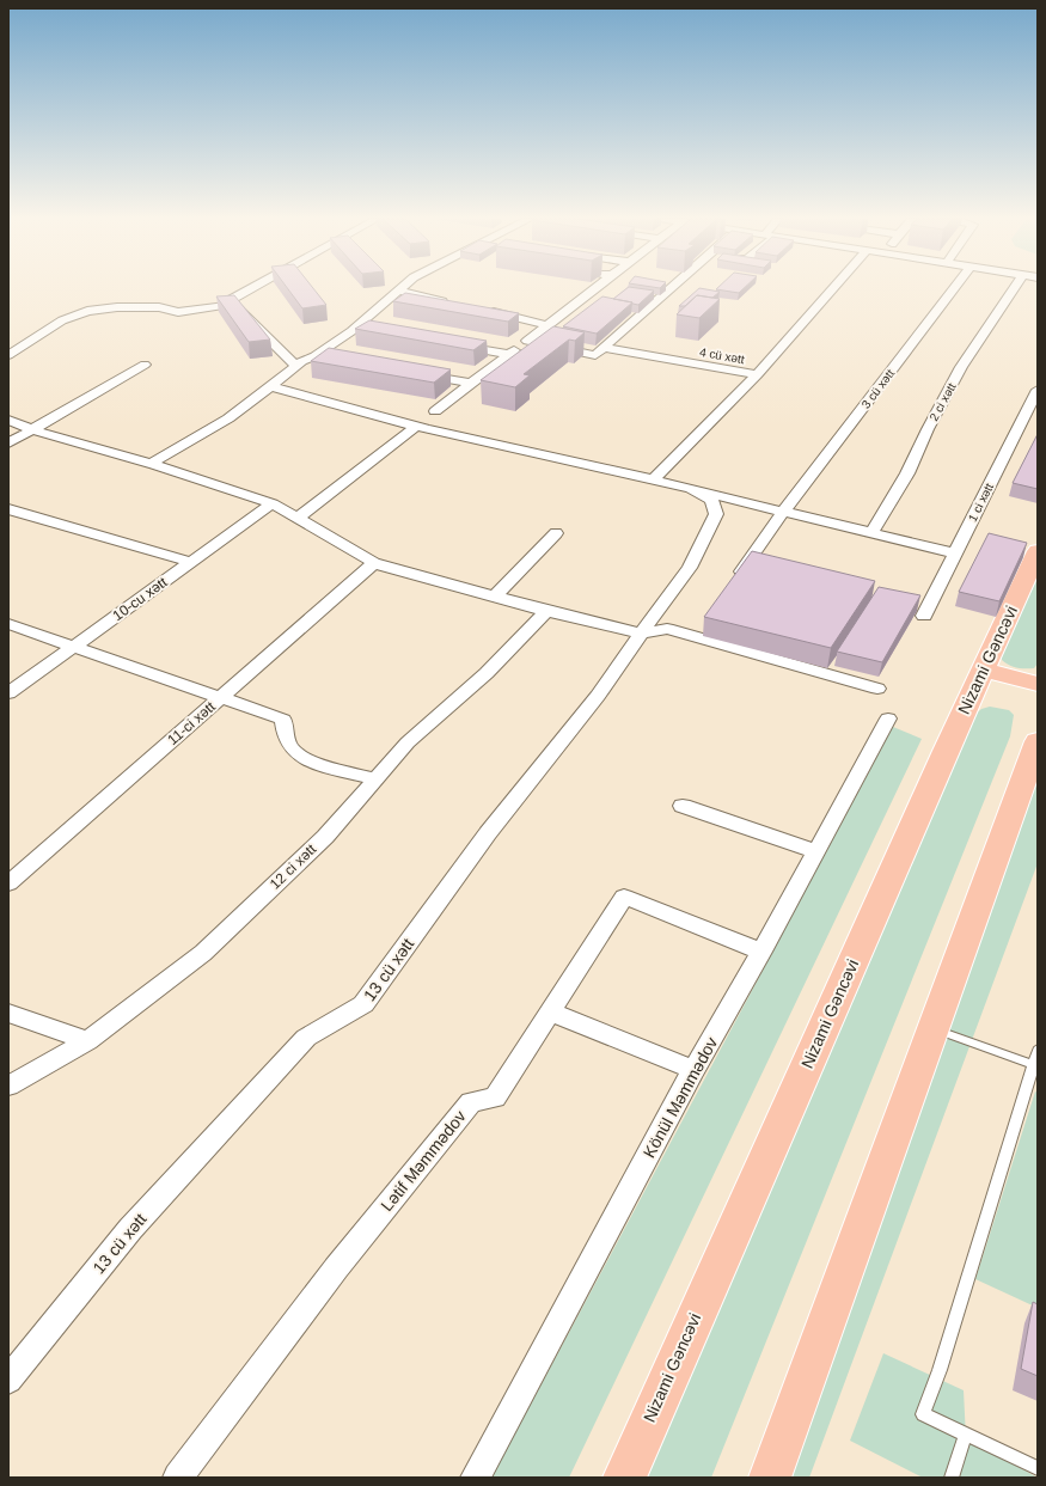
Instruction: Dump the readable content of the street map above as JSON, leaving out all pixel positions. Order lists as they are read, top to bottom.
{
  "streets": {
    "main road": ["Nizami Gəncəvi"],
    "street": [
      "4 cü xətt",
      "3 cü xətt",
      "2 ci xətt",
      "1 ci xətt",
      "10-cu xətt",
      "11-ci xətt",
      "12 ci xətt",
      "13 cü xətt",
      "Könül Məmmədov",
      "Lətif Məmmədov"
    ]
  },
  "crossings": [
    ["Könül Məmmədov", "Lətif Məmmədov"]
  ]
}
